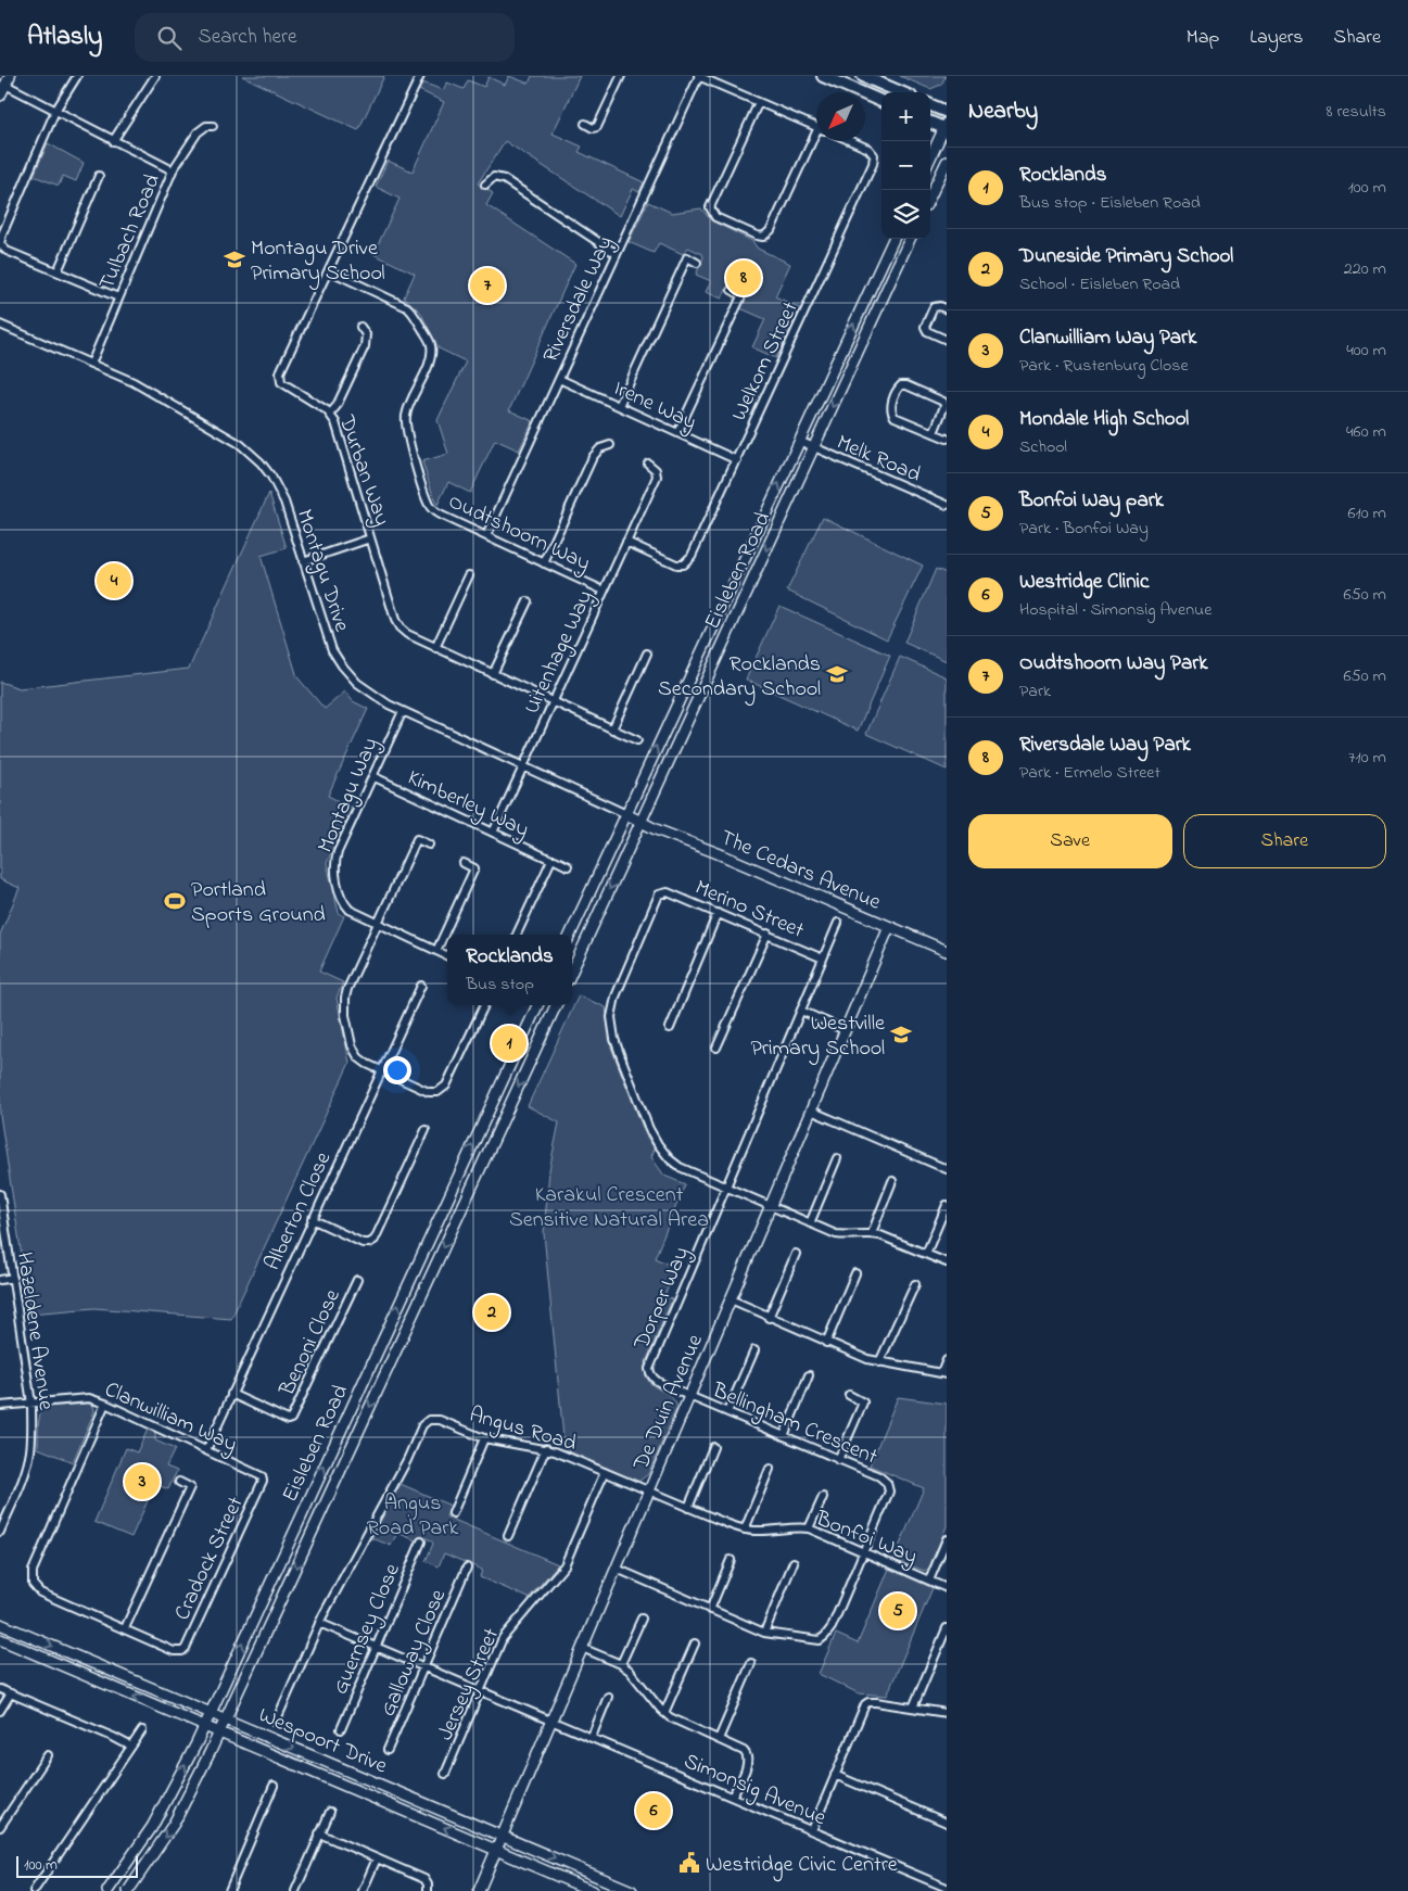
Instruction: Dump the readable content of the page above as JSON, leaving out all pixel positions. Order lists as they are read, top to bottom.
{
  "streets": {
    "main road": [
      "Eisleben Road",
      "The Cedars Avenue",
      "De Duin Avenue",
      "Wespoort Drive"
    ],
    "street": [
      "Tulbach Road",
      "Riversdale Way",
      "Welkom Street",
      "Irene Way",
      "Melk Road",
      "Durban Way",
      "Oudtshoorn Way",
      "Montagu Drive",
      "Uitenhage Way",
      "Montagu Way",
      "Kimberley Way",
      "Merino Street",
      "Alberton Close",
      "Dorper Way",
      "Hazeldene Avenue",
      "Benoni Close",
      "Clanwilliam Way",
      "Bellingham Crescent",
      "Angus Road",
      "Bonfoi Way",
      "Cradock Street",
      "Guernsey Close",
      "Galloway Close",
      "Jersey Street",
      "Simonsig Avenue"
    ]
  },
  "crossings": [
    ["Tulbach Road", "Montagu Drive"],
    ["Riversdale Way", "Irene Way"],
    ["Riversdale Way", "Oudtshoorn Way"],
    ["Welkom Street", "Irene Way"],
    ["Welkom Street", "Uitenhage Way"],
    ["Melk Road", "Eisleben Road"],
    ["Durban Way", "Oudtshoorn Way"],
    ["Durban Way", "Uitenhage Way"],
    ["Oudtshoorn Way", "Uitenhage Way"],
    ["Montagu Drive", "Eisleben Road"],
    ["Montagu Drive", "Uitenhage Way"],
    ["Montagu Drive", "Montagu Way"],
    ["Montagu Drive", "The Cedars Avenue"],
    ["Eisleben Road", "The Cedars Avenue"],
    ["Eisleben Road", "Wespoort Drive"],
    ["Uitenhage Way", "Kimberley Way"],
    ["Montagu Way", "Kimberley Way"],
    ["The Cedars Avenue", "De Duin Avenue"],
    ["Merino Street", "Dorper Way"],
    ["Alberton Close", "Benoni Close"],
    ["Alberton Close", "Clanwilliam Way"],
    ["Dorper Way", "De Duin Avenue"],
    ["Dorper Way", "Bellingham Crescent"],
    ["Hazeldene Avenue", "Clanwilliam Way"],
    ["De Duin Avenue", "Bellingham Crescent"],
    ["De Duin Avenue", "Angus Road"],
    ["De Duin Avenue", "Bonfoi Way"],
    ["De Duin Avenue", "Wespoort Drive"],
    ["De Duin Avenue", "Simonsig Avenue"],
    ["Clanwilliam Way", "Cradock Street"],
    ["Bellingham Crescent", "Bonfoi Way"],
    ["Angus Road", "Bonfoi Way"],
    ["Angus Road", "Jersey Street"],
    ["Angus Road", "Simonsig Avenue"],
    ["Guernsey Close", "Simonsig Avenue"],
    ["Galloway Close", "Simonsig Avenue"],
    ["Jersey Street", "Simonsig Avenue"]
  ],
  "parks": ["Karakul Crescent Sensitive Natural Area", "Angus Road Park"],
  "places": {
    "school or university": ["Montagu Drive Primary School", "Rocklands Secondary School", "Westville Primary School"],
    "sports": ["Portland Sports Ground"],
    "public building": ["Westridge Civic Centre"]
  },
  "scale_bar": "100 m",
  "north": "bottom left",
  "page": {
    "header": "Atlasly",
    "search": "Search here",
    "nav": ["Map", "Layers", "Share"],
    "heading": ["Nearby", "8 results"],
    "map_buttons": ["+", "−"],
    "list": [
      {
        "mark": "1",
        "name": "Rocklands",
        "note": "Bus stop · Eisleben Road",
        "value": "100 m"
      },
      {
        "mark": "2",
        "name": "Duneside Primary School",
        "note": "School · Eisleben Road",
        "value": "220 m"
      },
      {
        "mark": "3",
        "name": "Clanwilliam Way Park",
        "note": "Park · Rustenburg Close",
        "value": "400 m"
      },
      {
        "mark": "4",
        "name": "Mondale High School",
        "note": "School",
        "value": "460 m"
      },
      {
        "mark": "5",
        "name": "Bonfoi Way park",
        "note": "Park · Bonfoi Way",
        "value": "610 m"
      },
      {
        "mark": "6",
        "name": "Westridge Clinic",
        "note": "Hospital · Simonsig Avenue",
        "value": "650 m"
      },
      {
        "mark": "7",
        "name": "Oudtshoorn Way Park",
        "note": "Park",
        "value": "650 m"
      },
      {
        "mark": "8",
        "name": "Riversdale Way Park",
        "note": "Park · Ermelo Street",
        "value": "710 m"
      }
    ],
    "pins": [
      "8",
      "7",
      "4",
      "1",
      "2",
      "3",
      "5",
      "6"
    ],
    "buttons": ["Save", "Share"],
    "popup": ["Rocklands", "Bus stop"],
    "scale": "100 m"
  }
}
